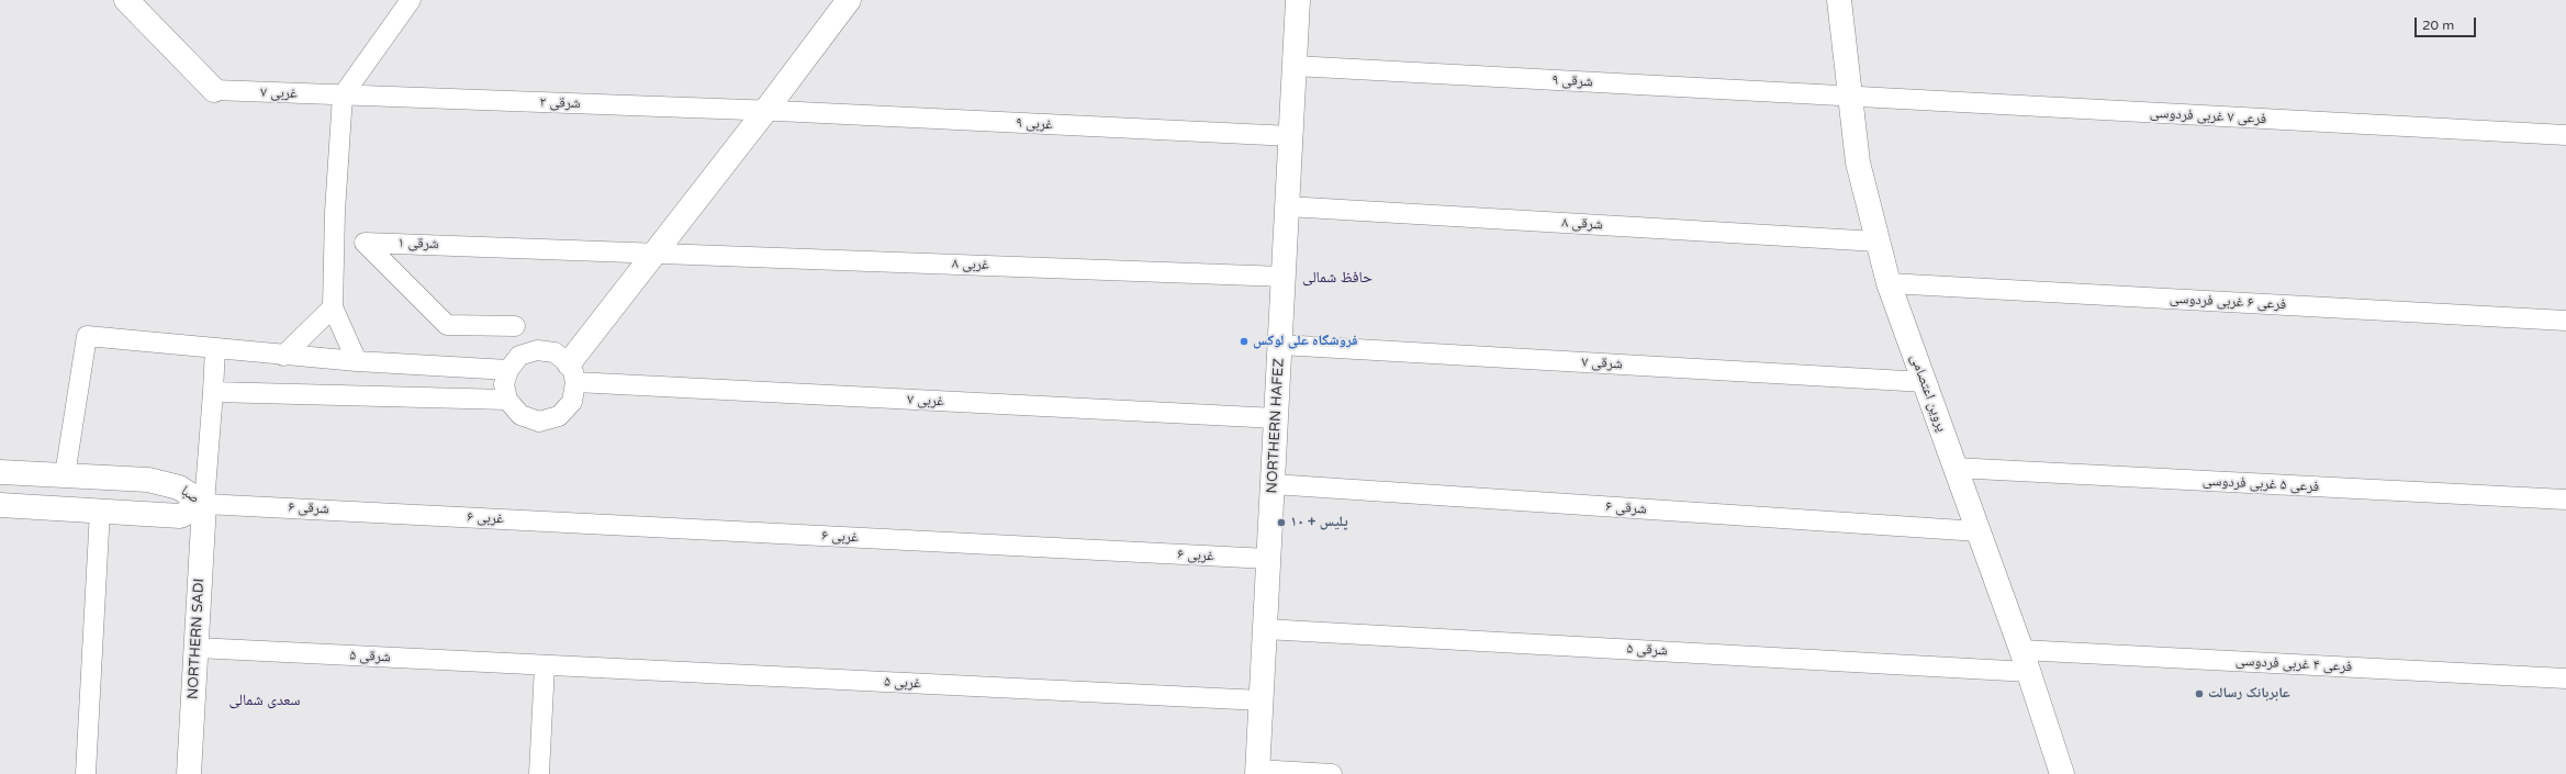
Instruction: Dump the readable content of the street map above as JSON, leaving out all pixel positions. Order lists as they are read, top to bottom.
{
  "streets": {
    "main road": [
      "پروین اعتصامی",
      "NORTHERN HAFEZ",
      "صبا",
      "NORTHERN SADI"
    ],
    "street": [
      "شرقی ۹",
      "۷ غربی",
      "۲ شرقی",
      "فرعی ۷ غربی فردوسی",
      "۹ غربی",
      "۸ شرقی",
      "۱ شرقی",
      "۸ غربی",
      "فرعی ۶ غربی فردوسی",
      "۷ شرقی",
      "فرعی ۵ غربی فردوسی",
      "۶ شرقی",
      "۶ غربی",
      "۵ شرقی",
      "فرعی ۴ غربی فردوسی",
      "۵ غربی"
    ]
  },
  "crossings": [
    ["شرقی ۹", "فرعی ۷ غربی فردوسی"],
    ["شرقی ۹", "پروین اعتصامی"],
    ["شرقی ۹", "NORTHERN HAFEZ"],
    ["۷ غربی", "۲ شرقی"],
    ["۷ غربی", "NORTHERN HAFEZ"],
    ["۲ شرقی", "۹ غربی"],
    ["فرعی ۷ غربی فردوسی", "پروین اعتصامی"],
    ["۹ غربی", "NORTHERN HAFEZ"],
    ["۸ شرقی", "پروین اعتصامی"],
    ["۸ شرقی", "NORTHERN HAFEZ"],
    ["۱ شرقی", "۸ غربی"],
    ["۸ غربی", "NORTHERN HAFEZ"],
    ["فرعی ۶ غربی فردوسی", "پروین اعتصامی"],
    ["۷ شرقی", "پروین اعتصامی"],
    ["۷ شرقی", "NORTHERN HAFEZ"],
    ["پروین اعتصامی", "فرعی ۵ غربی فردوسی"],
    ["پروین اعتصامی", "۶ شرقی"],
    ["پروین اعتصامی", "۵ شرقی"],
    ["پروین اعتصامی", "فرعی ۴ غربی فردوسی"],
    ["NORTHERN HAFEZ", "۶ شرقی"],
    ["NORTHERN HAFEZ", "۶ غربی"],
    ["NORTHERN HAFEZ", "۵ شرقی"],
    ["NORTHERN HAFEZ", "۵ غربی"],
    ["صبا", "۶ شرقی"],
    ["صبا", "NORTHERN SADI"],
    ["۶ شرقی", "۶ غربی"],
    ["۶ شرقی", "NORTHERN SADI"],
    ["NORTHERN SADI", "۵ شرقی"],
    ["۵ شرقی", "فرعی ۴ غربی فردوسی"],
    ["۵ شرقی", "۵ غربی"]
  ],
  "districts": ["حافظ شمالی", "سعدی شمالی"],
  "places": ["فروشگاه علی لوکس", "پلیس + ۱۰", "عابربانک رسالت"],
  "scale_bar": "20 m"
}
